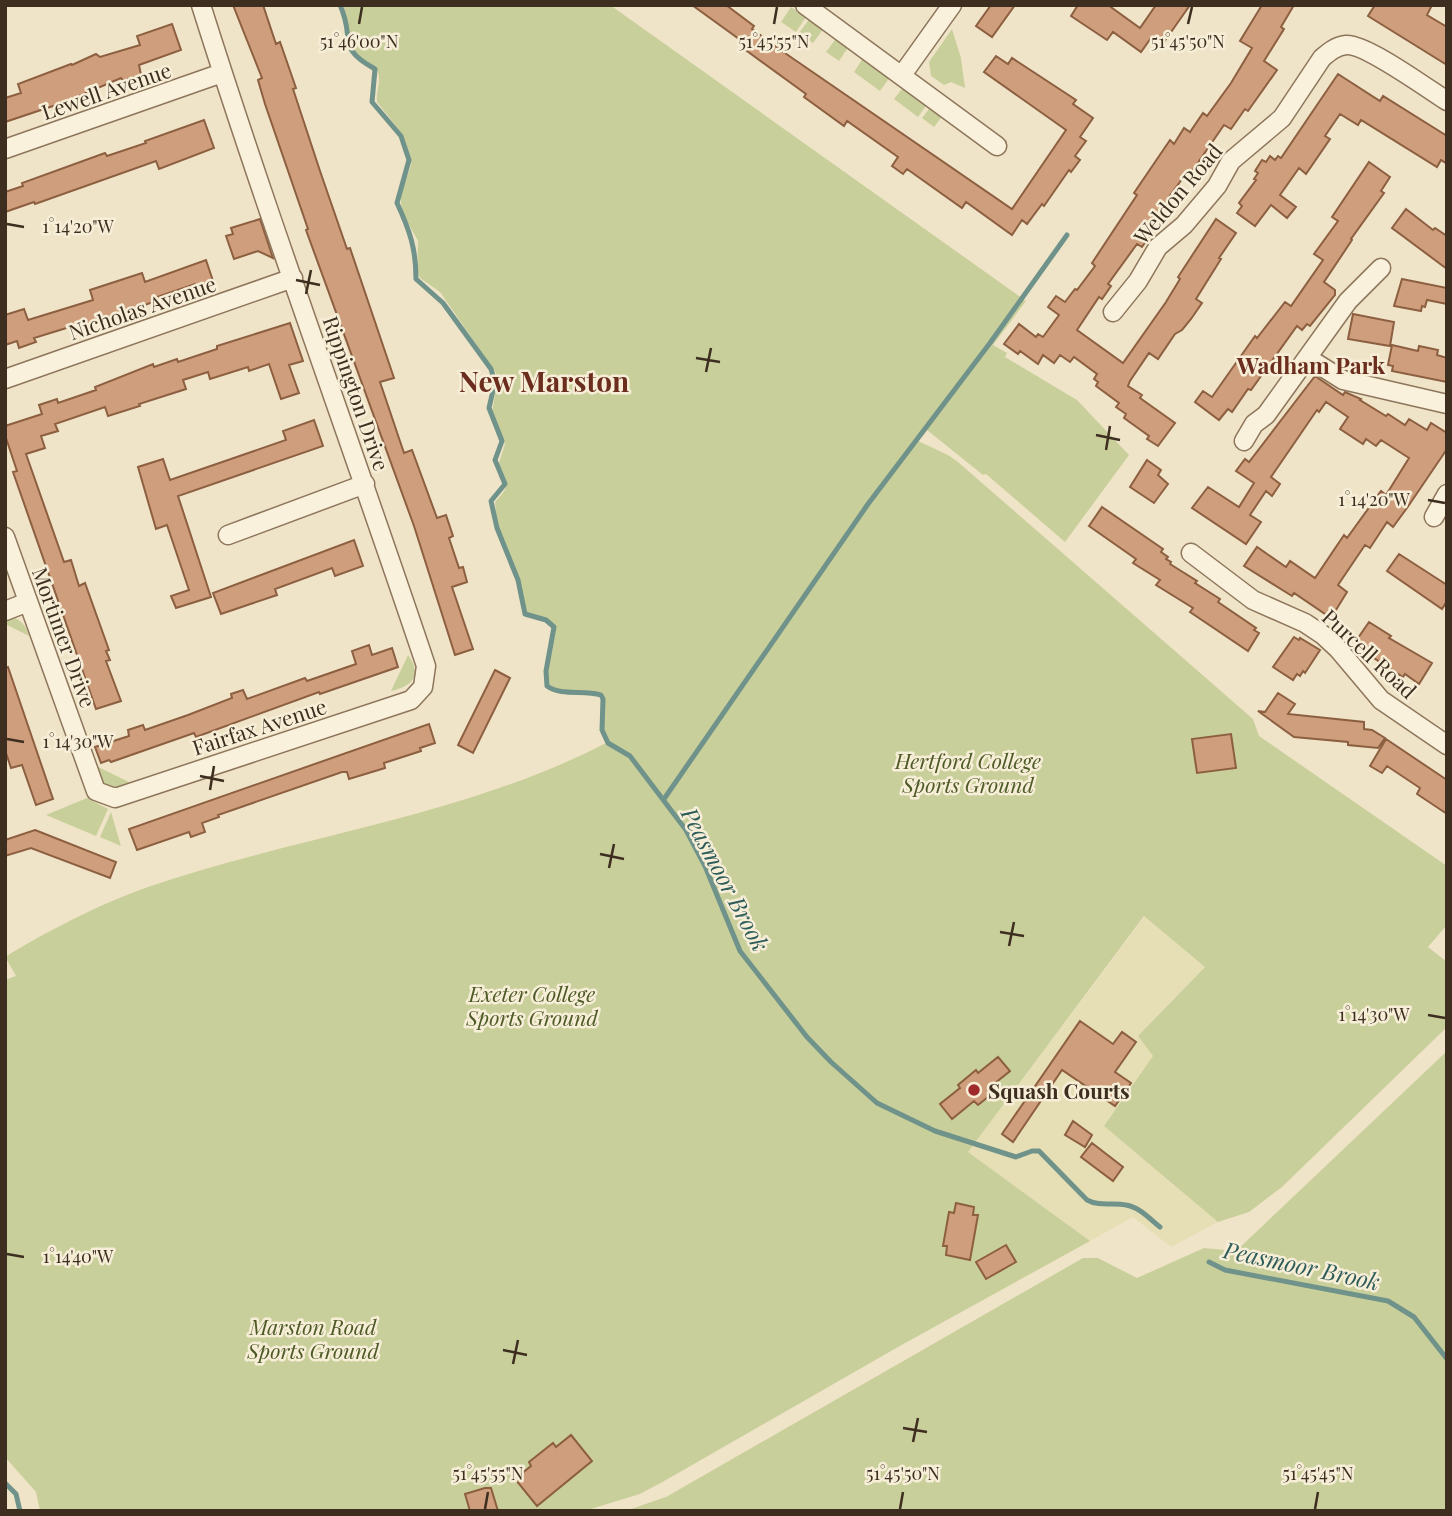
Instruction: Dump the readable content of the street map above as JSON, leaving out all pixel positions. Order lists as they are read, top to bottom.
{
  "streets": {
    "street": [
      "Lewell Avenue",
      "Weldon Road",
      "Nicholas Avenue",
      "Rippington Drive",
      "Mortimer Drive",
      "Purcell Road",
      "Fairfax Avenue"
    ]
  },
  "crossings": [
    ["Lewell Avenue", "Rippington Drive"],
    ["Nicholas Avenue", "Rippington Drive"],
    ["Rippington Drive", "Fairfax Avenue"],
    ["Mortimer Drive", "Fairfax Avenue"]
  ],
  "districts": ["Wadham Park", "New Marston"],
  "water": ["Peasmoor Brook"],
  "parks": ["Hertford College Sports Ground", "Exeter College Sports Ground", "Marston Road Sports Ground"],
  "places": ["Squash Courts"],
  "coordinates": [
    "51°46'00\"N",
    "51°45'55\"N",
    "51°45'50\"N",
    "1°14'20\"W",
    "1°14'30\"W",
    "1°14'40\"W",
    "51°45'45\"N"
  ]
}
